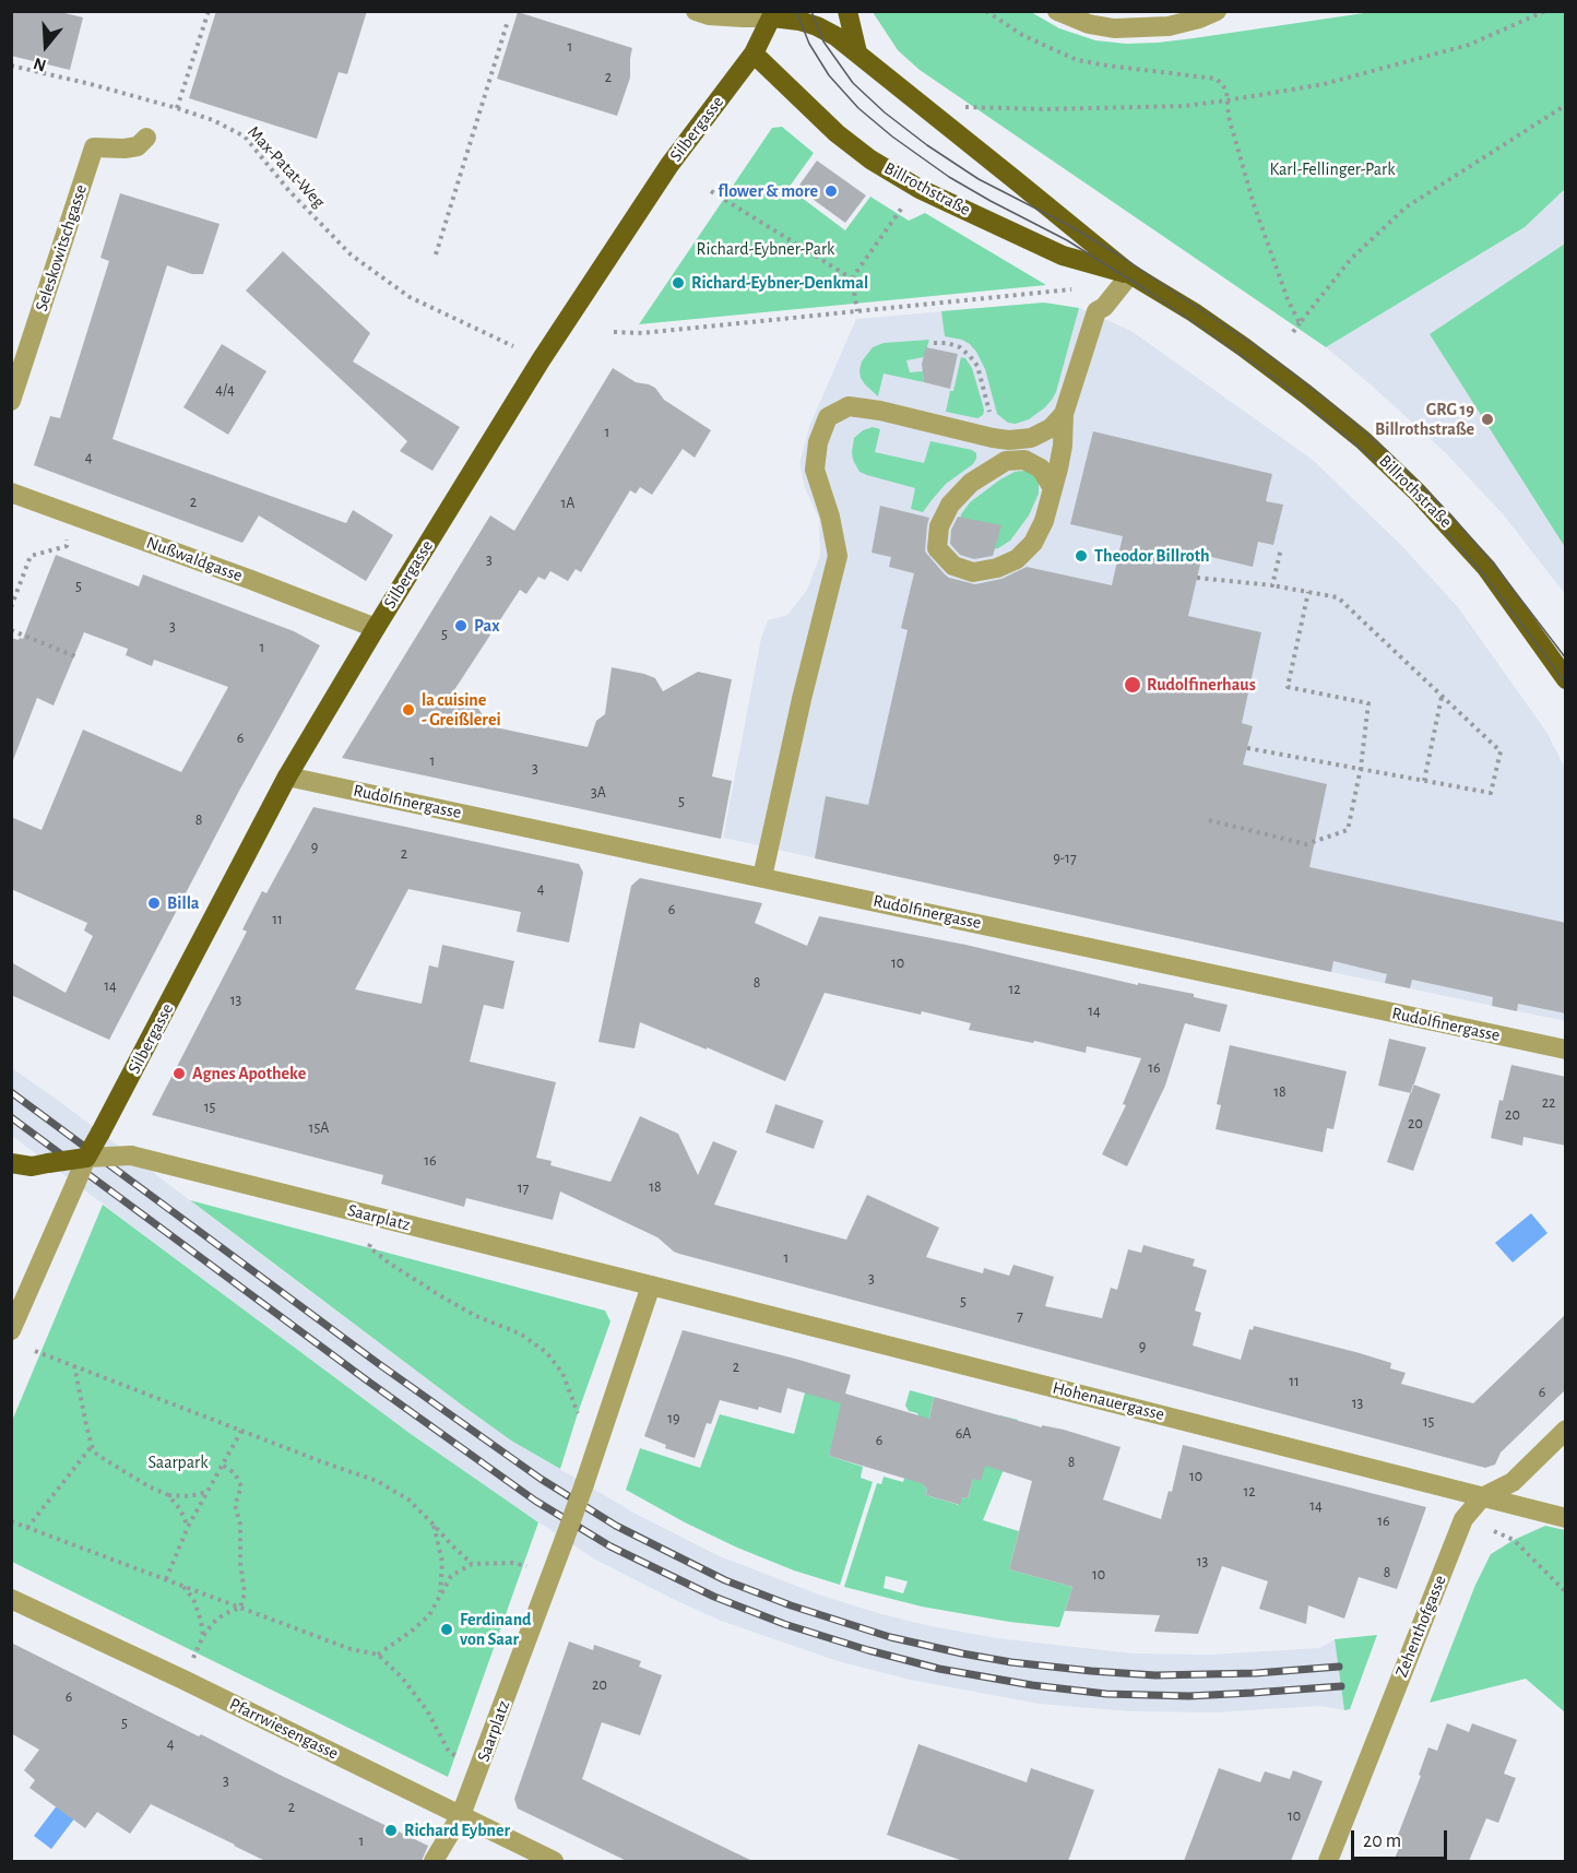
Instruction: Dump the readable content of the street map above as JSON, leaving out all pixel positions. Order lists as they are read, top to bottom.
{
  "streets": {
    "main road": ["Silbergasse", "Billrothstraße"],
    "street": [
      "Seleskowitschgasse",
      "Nußwaldgasse",
      "Rudolfinergasse",
      "Saarplatz",
      "Hohenauergasse",
      "Zehenthofgasse",
      "Pfarrwiesengasse"
    ],
    "path": ["Max-Patat-Weg"]
  },
  "crossings": [
    ["Silbergasse", "Billrothstraße"],
    ["Silbergasse", "Nußwaldgasse"],
    ["Silbergasse", "Rudolfinergasse"],
    ["Silbergasse", "Saarplatz"],
    ["Saarplatz", "Hohenauergasse"],
    ["Saarplatz", "Pfarrwiesengasse"],
    ["Hohenauergasse", "Zehenthofgasse"]
  ],
  "parks": ["Karl-Fellinger-Park", "Richard-Eybner-Park", "Saarpark"],
  "places": [
    "flower & more",
    "Richard-Eybner-Denkmal",
    "GRG 19 Billrothstraße",
    "Theodor Billroth",
    "Pax",
    "Rudolfinerhaus",
    "la cuisine - Greißlerei",
    "Billa",
    "Agnes Apotheke",
    "Ferdinand von Saar",
    "Richard Eybner"
  ],
  "house_numbers": [
    "1",
    "2",
    "4/4",
    "1",
    "4",
    "2",
    "1A",
    "3",
    "5",
    "3",
    "5",
    "1",
    "6",
    "1",
    "3",
    "3A",
    "5",
    "8",
    "9",
    "2",
    "9-17",
    "4",
    "6",
    "11",
    "10",
    "8",
    "14",
    "12",
    "13",
    "14",
    "16",
    "18",
    "22",
    "15",
    "20",
    "20",
    "15A",
    "16",
    "18",
    "17",
    "1",
    "3",
    "5",
    "7",
    "9",
    "2",
    "11",
    "6",
    "13",
    "19",
    "15",
    "6A",
    "6",
    "8",
    "10",
    "12",
    "14",
    "16",
    "13",
    "8",
    "10",
    "20",
    "6",
    "5",
    "4",
    "3",
    "2",
    "10",
    "1"
  ],
  "scale_bar": "20 m",
  "north": "bottom"
}
